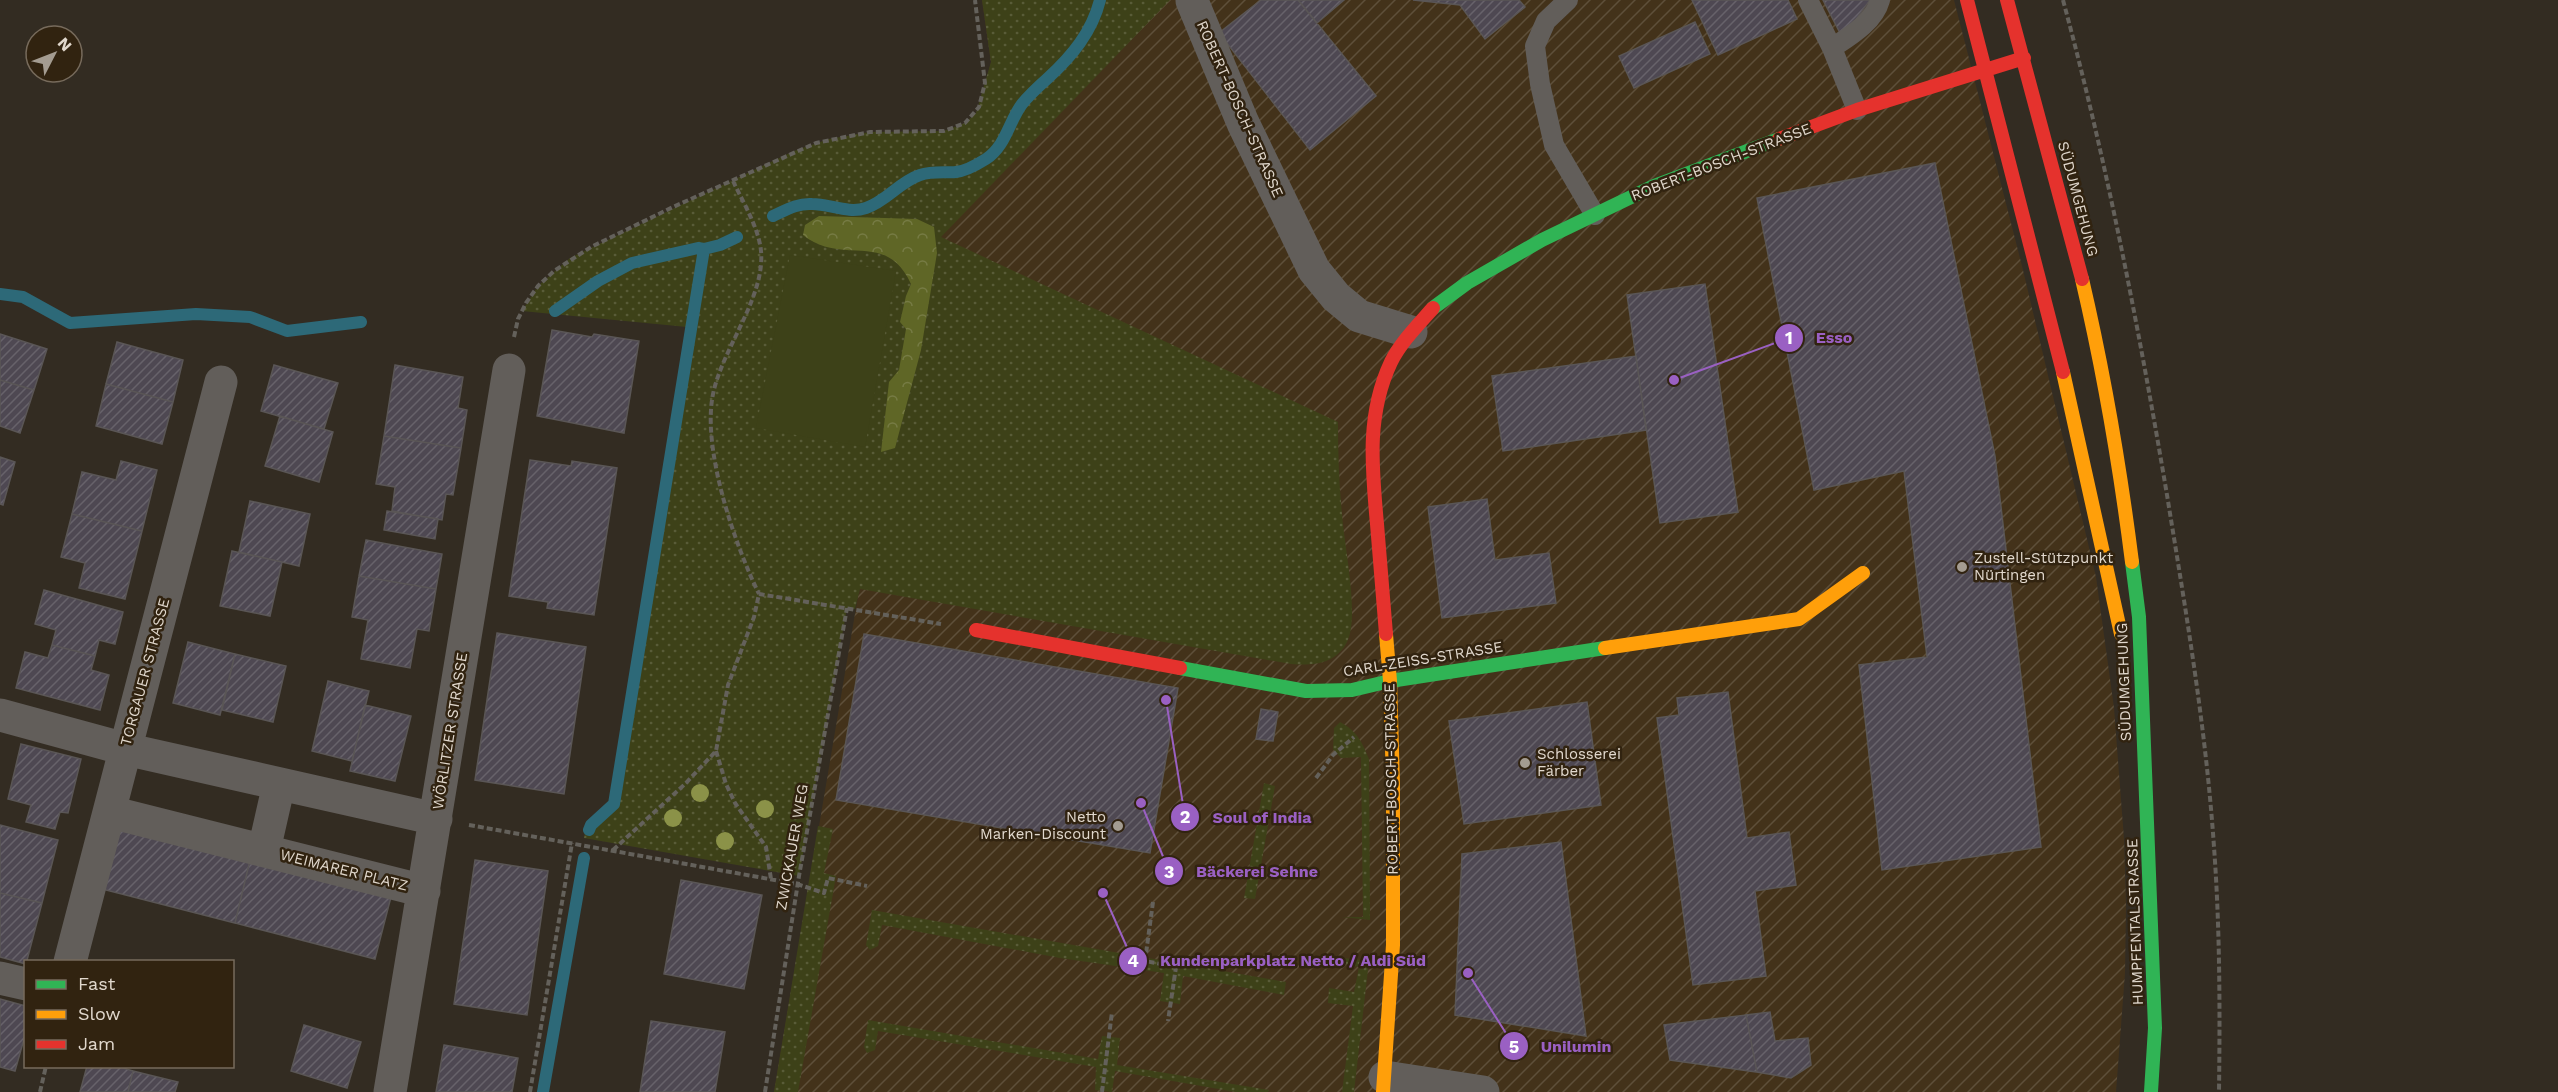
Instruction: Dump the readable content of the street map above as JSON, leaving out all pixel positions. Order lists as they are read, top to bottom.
{
  "streets": {
    "street": [
      "ROBERT-BOSCH-STRASSE",
      "SÜDUMGEHUNG",
      "CARL-ZEISS-STRASSE",
      "TORGAUER STRASSE",
      "WÖRLITZER STRASSE",
      "WEIMARER PLATZ",
      "HUMPFENTALSTRASSE"
    ],
    "path": ["ZWICKAUER WEG"]
  },
  "crossings": [
    ["ROBERT-BOSCH-STRASSE", "SÜDUMGEHUNG"],
    ["ROBERT-BOSCH-STRASSE", "CARL-ZEISS-STRASSE"],
    ["SÜDUMGEHUNG", "HUMPFENTALSTRASSE"],
    ["TORGAUER STRASSE", "WEIMARER PLATZ"],
    ["WÖRLITZER STRASSE", "WEIMARER PLATZ"]
  ],
  "places": [
    "Esso",
    "Zustell-Stützpunkt Nürtingen",
    "Soul of India",
    "Schlosserei Färber",
    "Bäckerei Sehne",
    "Netto Marken-Discount",
    "Kundenparkplatz Netto / Aldi Süd",
    "Unilumin"
  ],
  "legend": ["Fast", "Slow", "Jam"],
  "north": "top right"
}
